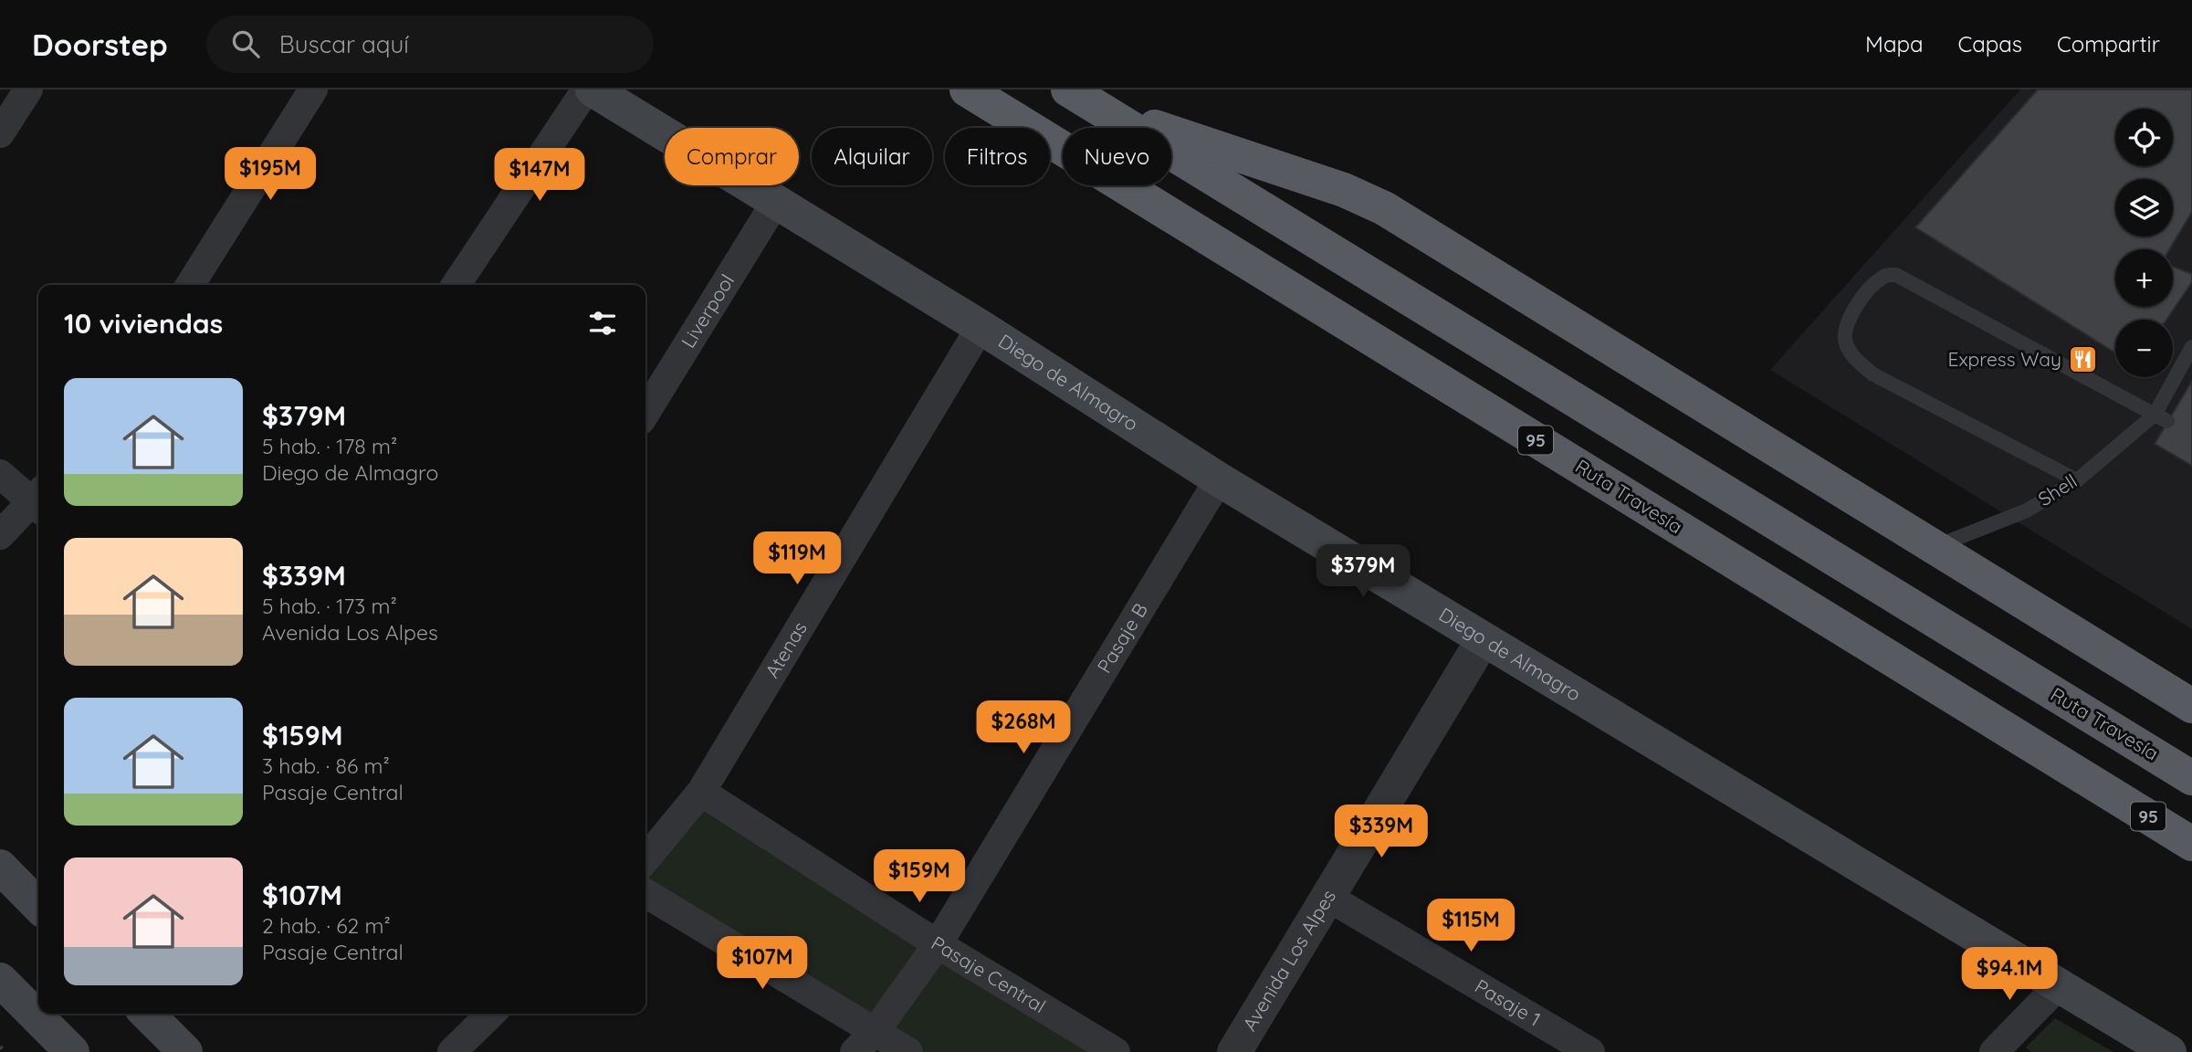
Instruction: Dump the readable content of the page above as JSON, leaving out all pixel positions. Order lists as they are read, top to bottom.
{
  "streets": {
    "highway": ["95", "Ruta Travesía"],
    "main road": ["Diego de Almagro"],
    "street": [
      "Liverpool",
      "Pasaje B",
      "Atenas",
      "Avenida Los Alpes",
      "Pasaje Central",
      "Pasaje 1"
    ],
    "lane": ["Shell"]
  },
  "crossings": [
    ["Liverpool", "Diego de Almagro"],
    ["Diego de Almagro", "Pasaje B"],
    ["Diego de Almagro", "Atenas"],
    ["Diego de Almagro", "Avenida Los Alpes"],
    ["Pasaje B", "Pasaje Central"],
    ["Atenas", "Pasaje Central"],
    ["Avenida Los Alpes", "Pasaje 1"]
  ],
  "places": {
    "restaurant": ["Express Way"]
  },
  "page": {
    "header": "Doorstep",
    "search": "Buscar aquí",
    "nav": ["Mapa", "Capas", "Compartir"],
    "map_buttons": ["+", "−"],
    "chip": [
      "Comprar",
      "Alquilar",
      "Filtros",
      "Nuevo"
    ],
    "price": [
      "$195M",
      "$147M",
      "$119M",
      "$379M",
      "$268M",
      "$339M",
      "$159M",
      "$115M",
      "$107M",
      "$94.1M"
    ],
    "heading": "10 viviendas",
    "list": [
      {
        "name": "$379M",
        "note": "5 hab. · 178 m² · Diego de Almagro"
      },
      {
        "name": "$339M",
        "note": "5 hab. · 173 m² · Avenida Los Alpes"
      },
      {
        "name": "$159M",
        "note": "3 hab. · 86 m² · Pasaje Central"
      },
      {
        "name": "$107M",
        "note": "2 hab. · 62 m² · Pasaje Central"
      }
    ]
  }
}
